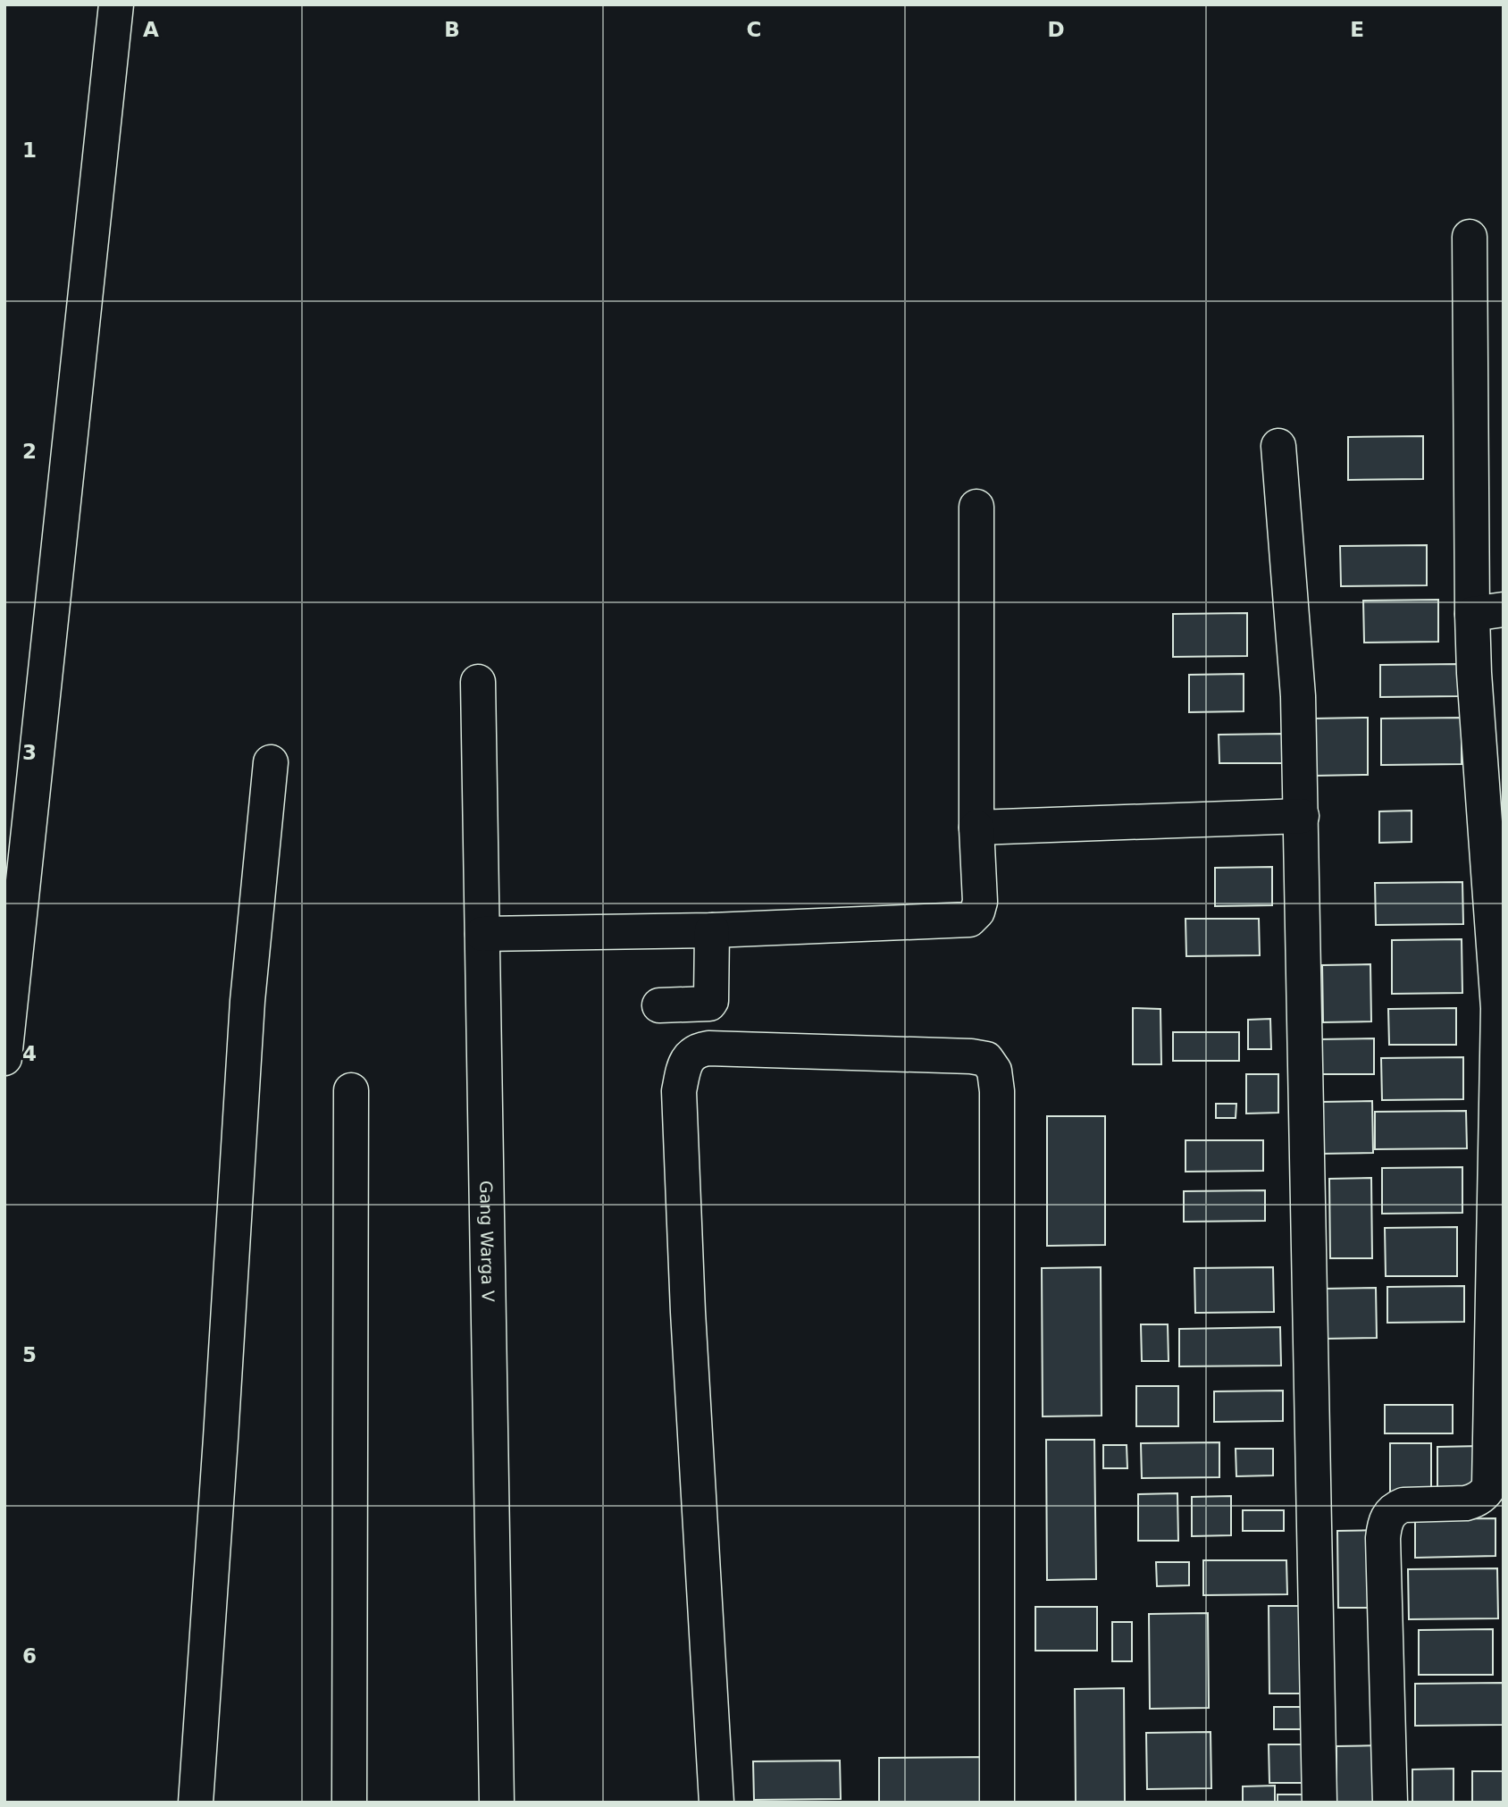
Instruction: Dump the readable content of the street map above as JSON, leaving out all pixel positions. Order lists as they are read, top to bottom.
{
  "streets": {
    "street": ["Gang Warga V"]
  },
  "grid": {
    "columns": [
      "A",
      "B",
      "C",
      "D",
      "E"
    ],
    "rows": [
      "1",
      "2",
      "3",
      "4",
      "5",
      "6"
    ]
  }
}
